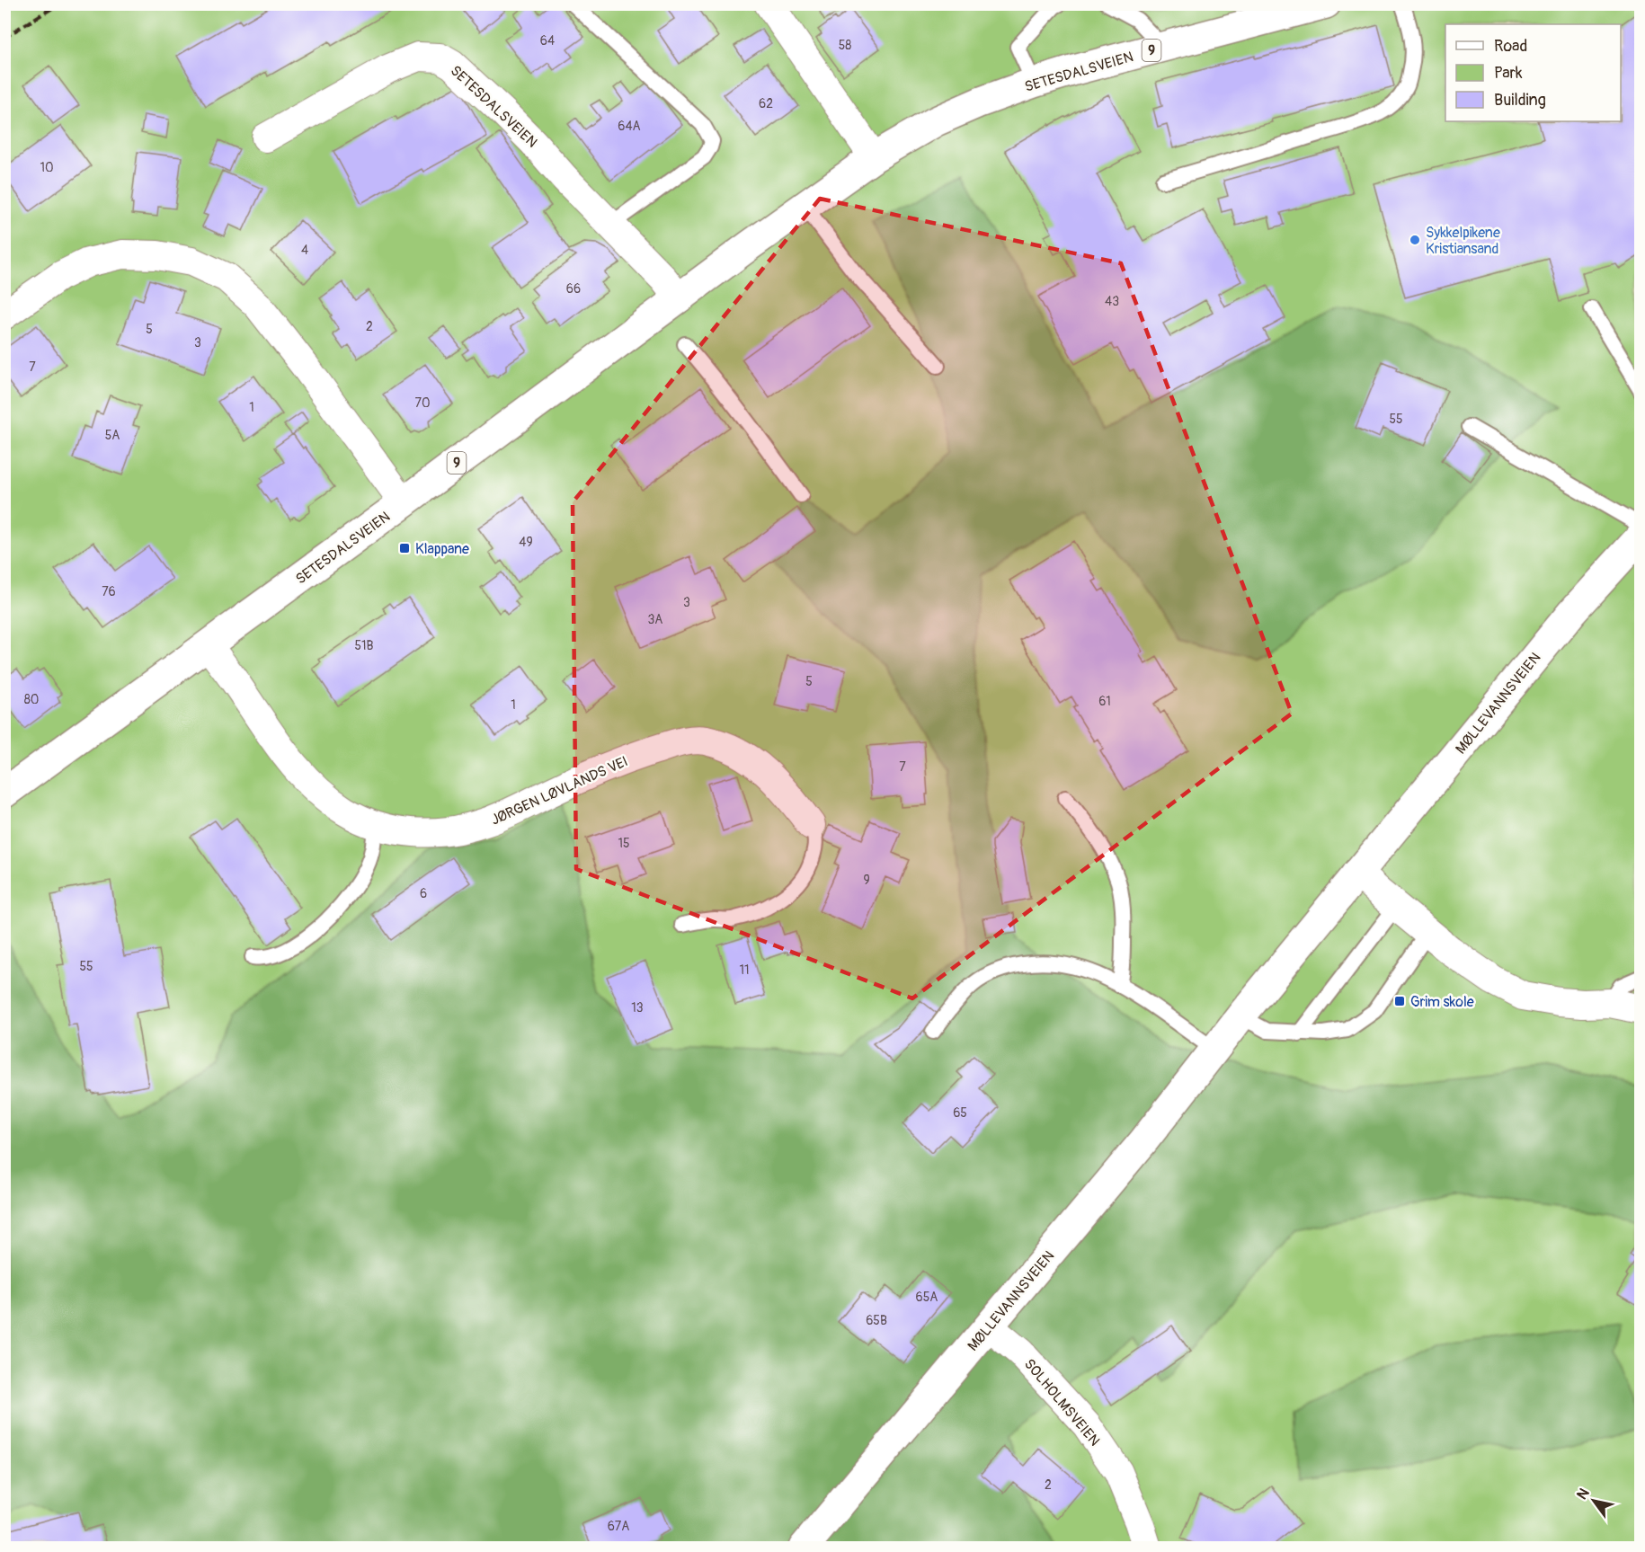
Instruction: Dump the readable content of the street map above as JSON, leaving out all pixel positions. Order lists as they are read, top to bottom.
{
  "streets": {
    "main road": ["9", "SETESDALSVEIEN", "MØLLEVANNSVEIEN"],
    "street": ["JØRGEN LØVLANDS VEI", "SOLHOLMSVEIEN"]
  },
  "crossings": [
    ["SETESDALSVEIEN", "JØRGEN LØVLANDS VEI"],
    ["MØLLEVANNSVEIEN", "SOLHOLMSVEIEN"]
  ],
  "places": {
    "other": ["Sykkelpikene Kristiansand"],
    "transit": ["Klappane", "Grim skole"]
  },
  "house_numbers": [
    "64",
    "58",
    "62",
    "64A",
    "10",
    "4",
    "66",
    "43",
    "2",
    "5",
    "3",
    "7",
    "70",
    "1",
    "55",
    "5A",
    "49",
    "76",
    "3",
    "3A",
    "51B",
    "5",
    "80",
    "61",
    "1",
    "7",
    "15",
    "9",
    "6",
    "55",
    "11",
    "13",
    "65",
    "65A",
    "65B",
    "2",
    "67A"
  ],
  "legend": ["Road", "Park", "Building"],
  "north": "top left"
}
